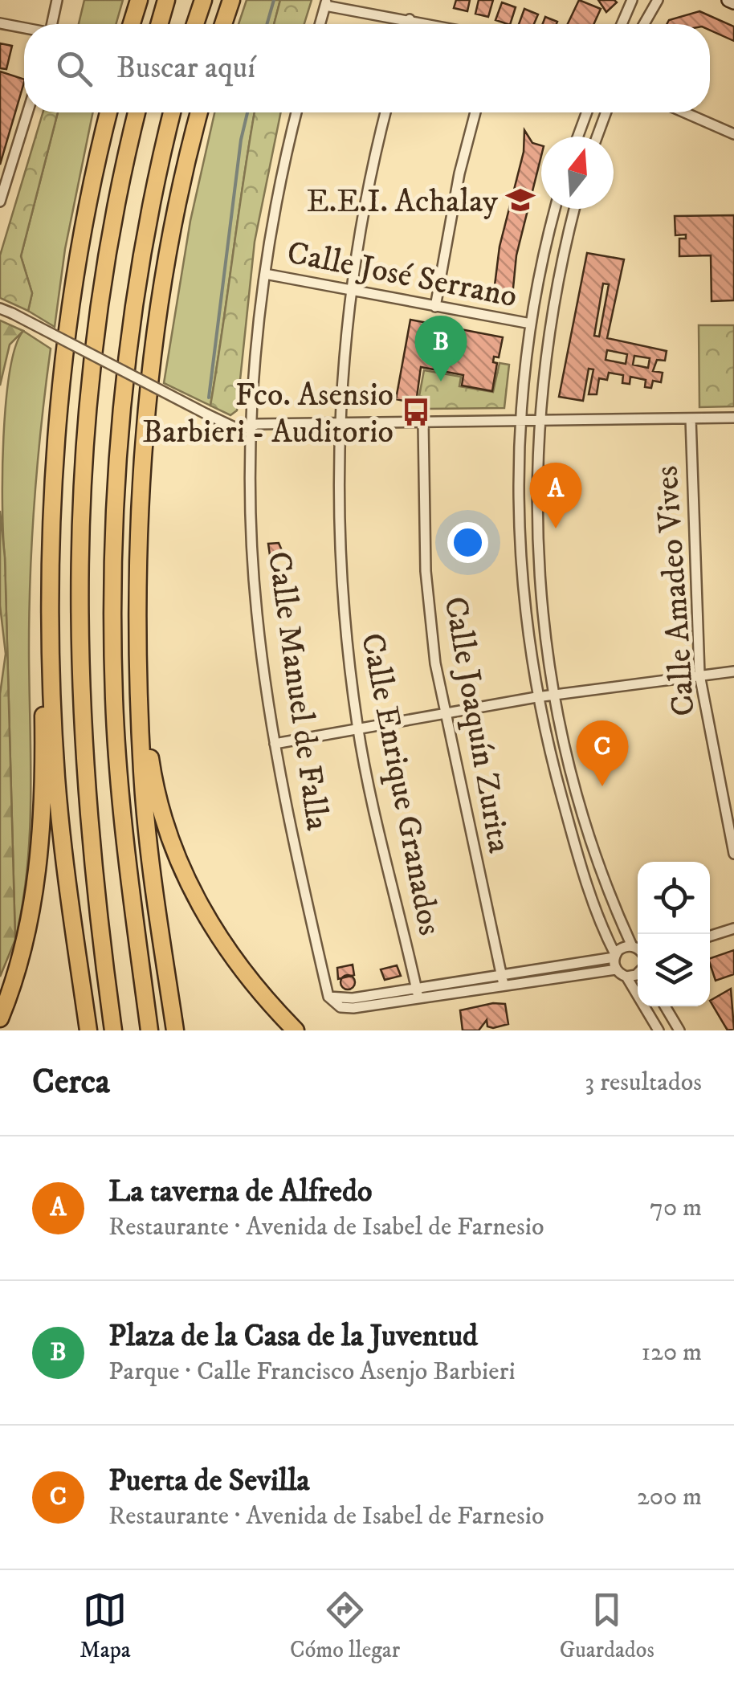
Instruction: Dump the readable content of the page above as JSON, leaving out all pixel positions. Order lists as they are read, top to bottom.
{
  "streets": {
    "street": [
      "Calle José Serrano",
      "Calle Amadeo Vives",
      "Calle Manuel de Falla",
      "Calle Joaquín Zurita",
      "Calle Enrique Granados"
    ]
  },
  "crossings": [
    ["Calle José Serrano", "Calle Manuel de Falla"],
    ["Calle José Serrano", "Calle Enrique Granados"],
    ["Calle Manuel de Falla", "Calle Enrique Granados"]
  ],
  "places": {
    "school or university": ["E.E.I. Achalay"],
    "bus stop": ["Fco. Asensio Barbieri - Auditorio"]
  },
  "north": "top",
  "page": {
    "search": "Buscar aquí",
    "pins": ["B", "A", "C"],
    "heading": ["Cerca", "3 resultados"],
    "list": [
      {
        "mark": "A",
        "name": "La taverna de Alfredo",
        "note": "Restaurante · Avenida de Isabel de Farnesio",
        "value": "70 m"
      },
      {
        "mark": "B",
        "name": "Plaza de la Casa de la Juventud",
        "note": "Parque · Calle Francisco Asenjo Barbieri",
        "value": "120 m"
      },
      {
        "mark": "C",
        "name": "Puerta de Sevilla",
        "note": "Restaurante · Avenida de Isabel de Farnesio",
        "value": "200 m"
      }
    ],
    "nav": ["Mapa", "Cómo llegar", "Guardados"]
  }
}
